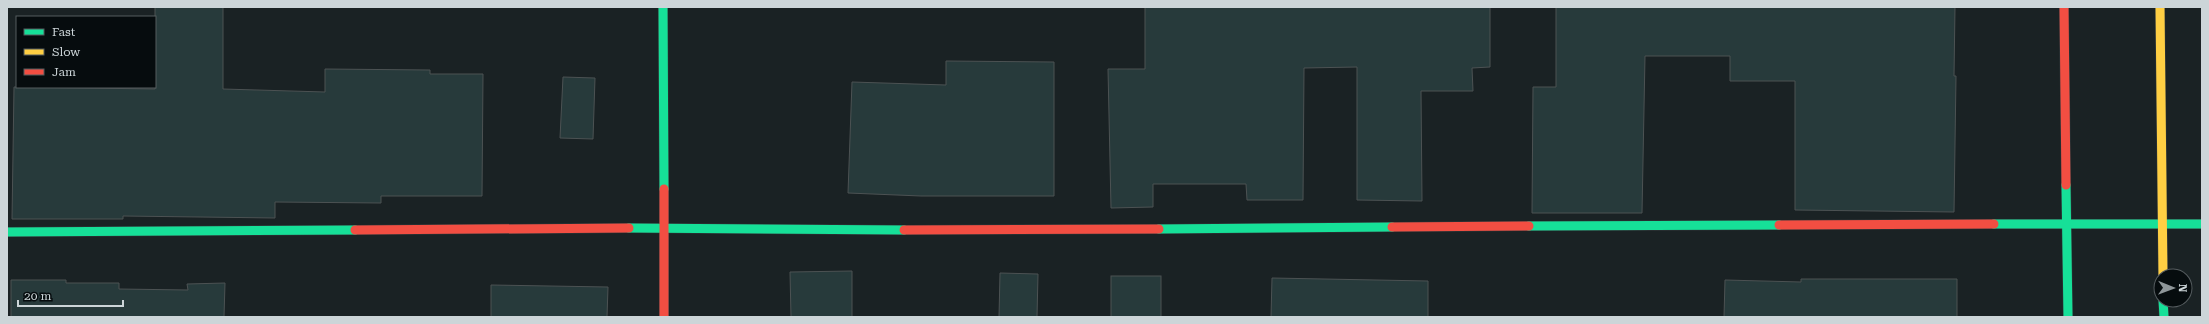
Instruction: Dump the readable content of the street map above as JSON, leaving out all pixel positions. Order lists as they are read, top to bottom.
{
  "legend": ["Fast", "Slow", "Jam"],
  "scale_bar": "20 m",
  "north": "right"
}
